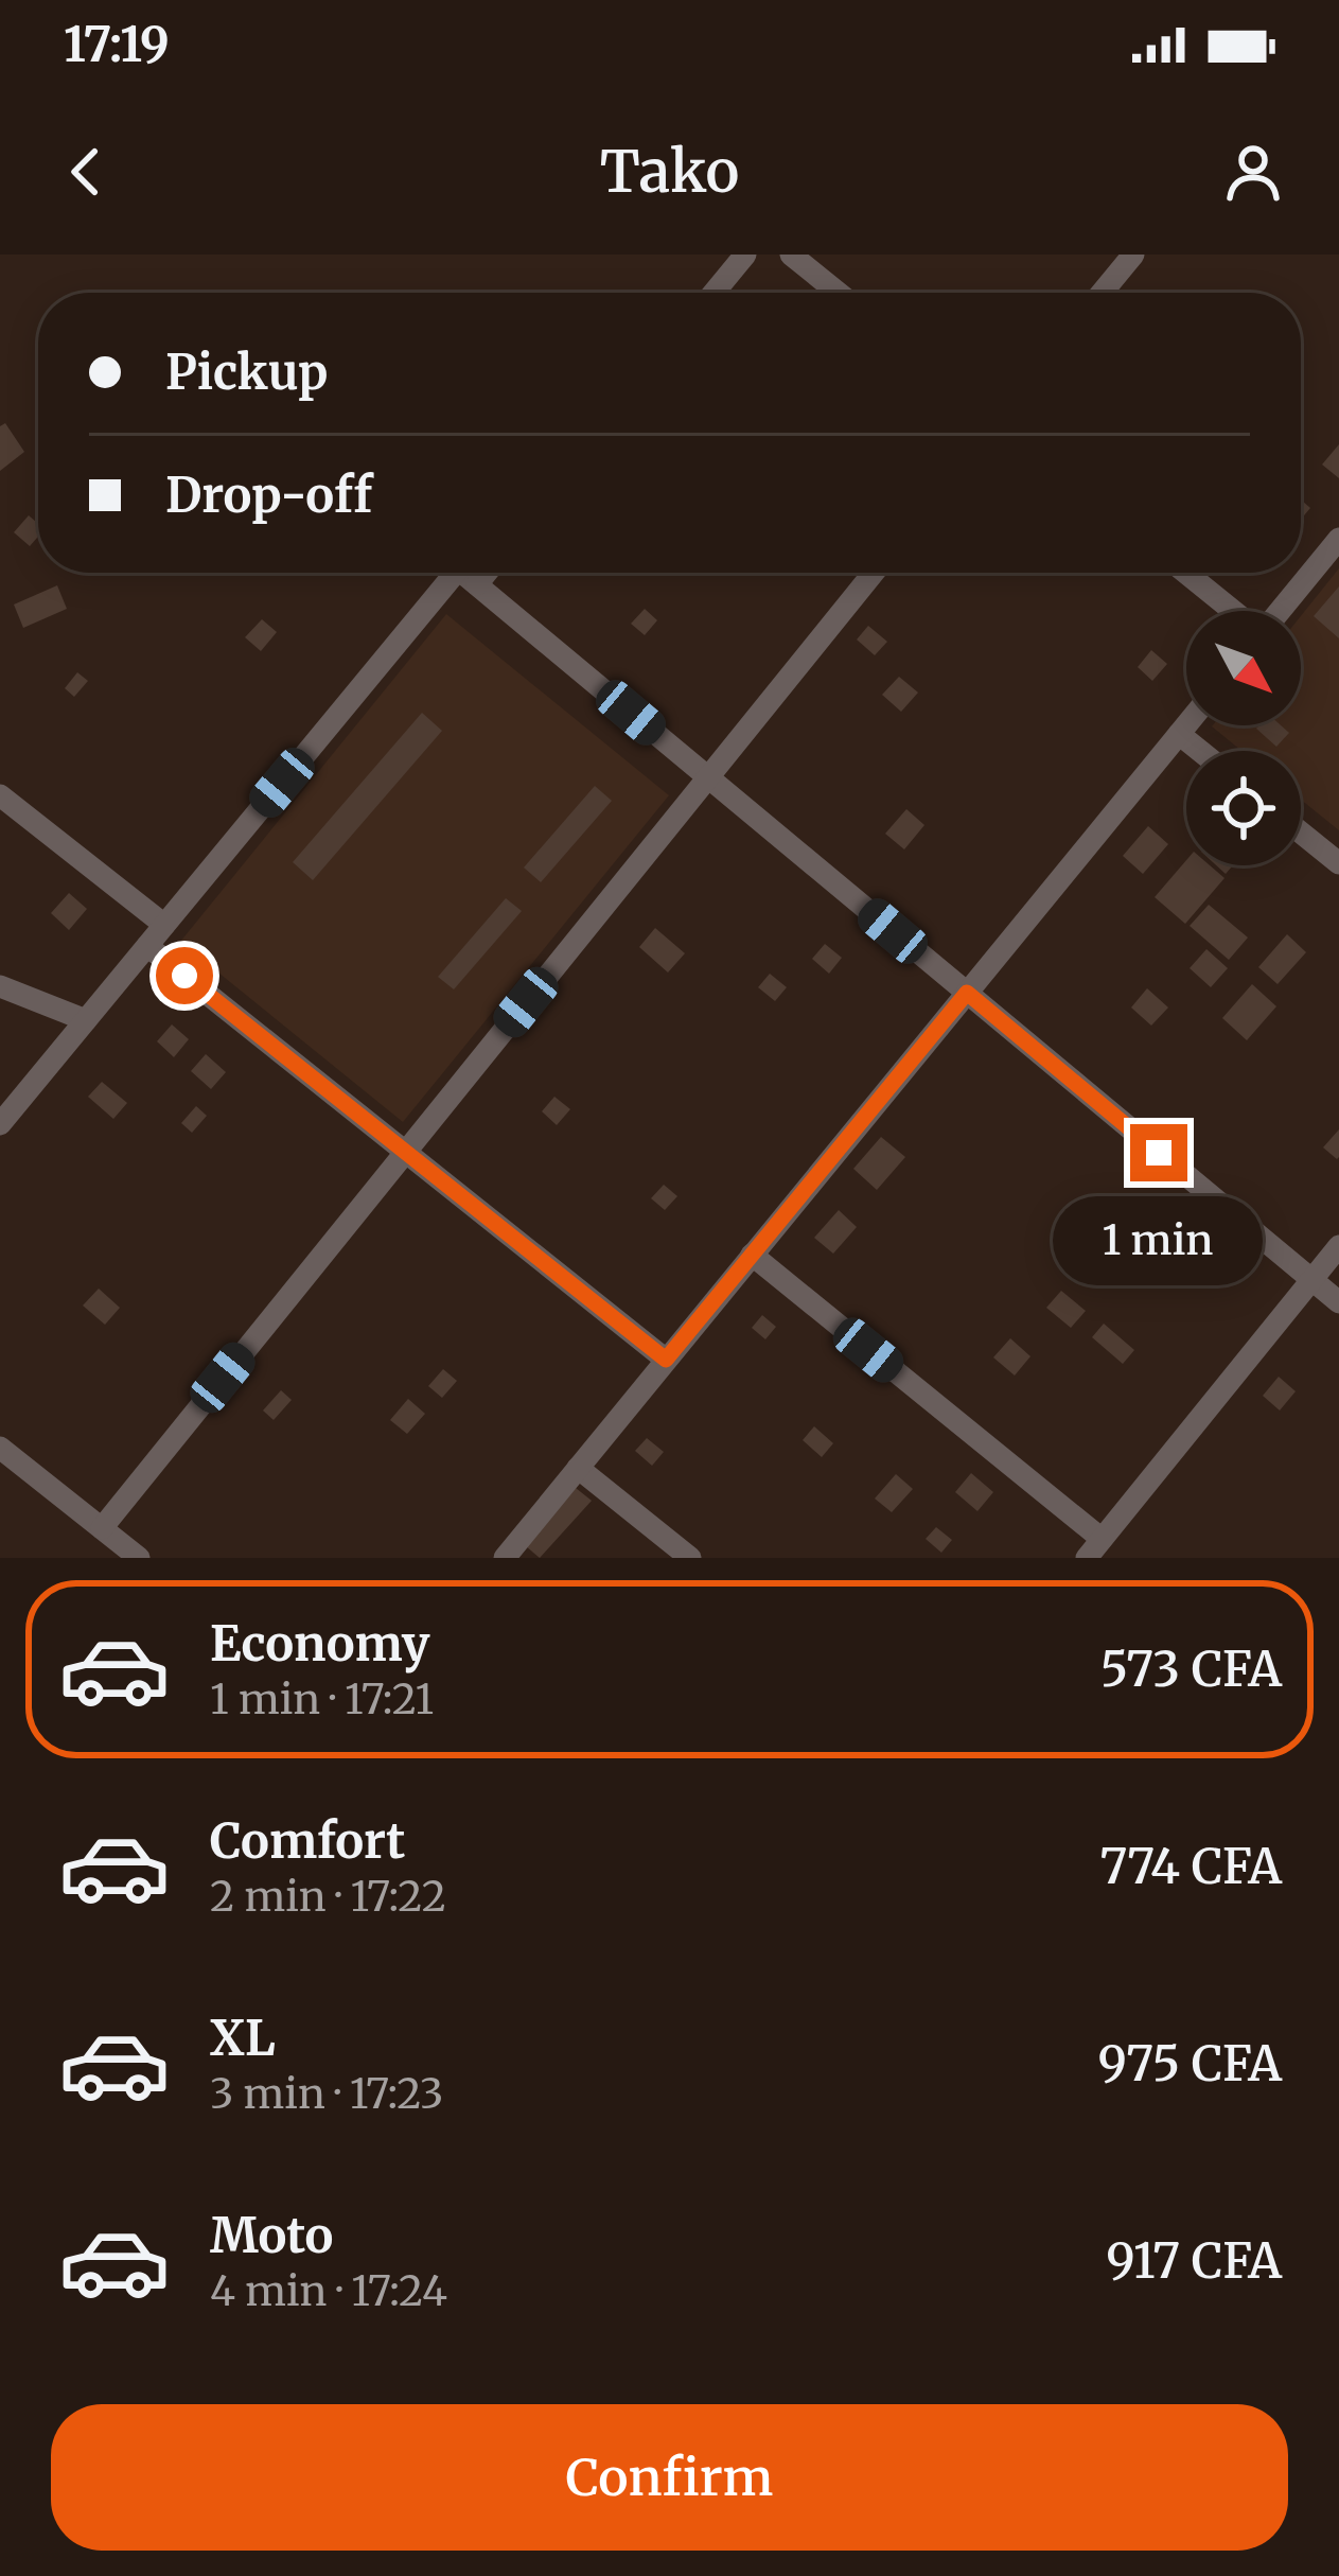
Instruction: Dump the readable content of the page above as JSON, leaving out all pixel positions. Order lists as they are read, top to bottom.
{
  "north": "bottom right",
  "page": {
    "status": "17:19",
    "header": "Tako",
    "banner": ["Pickup", "Drop-off"],
    "bubble": "1 min",
    "list": [
      {
        "name": "Economy",
        "note": "1 min · 17:21",
        "value": "573 CFA"
      },
      {
        "name": "Comfort",
        "note": "2 min · 17:22",
        "value": "774 CFA"
      },
      {
        "name": "XL",
        "note": "3 min · 17:23",
        "value": "975 CFA"
      },
      {
        "name": "Moto",
        "note": "4 min · 17:24",
        "value": "917 CFA"
      }
    ],
    "buttons": "Confirm"
  }
}
